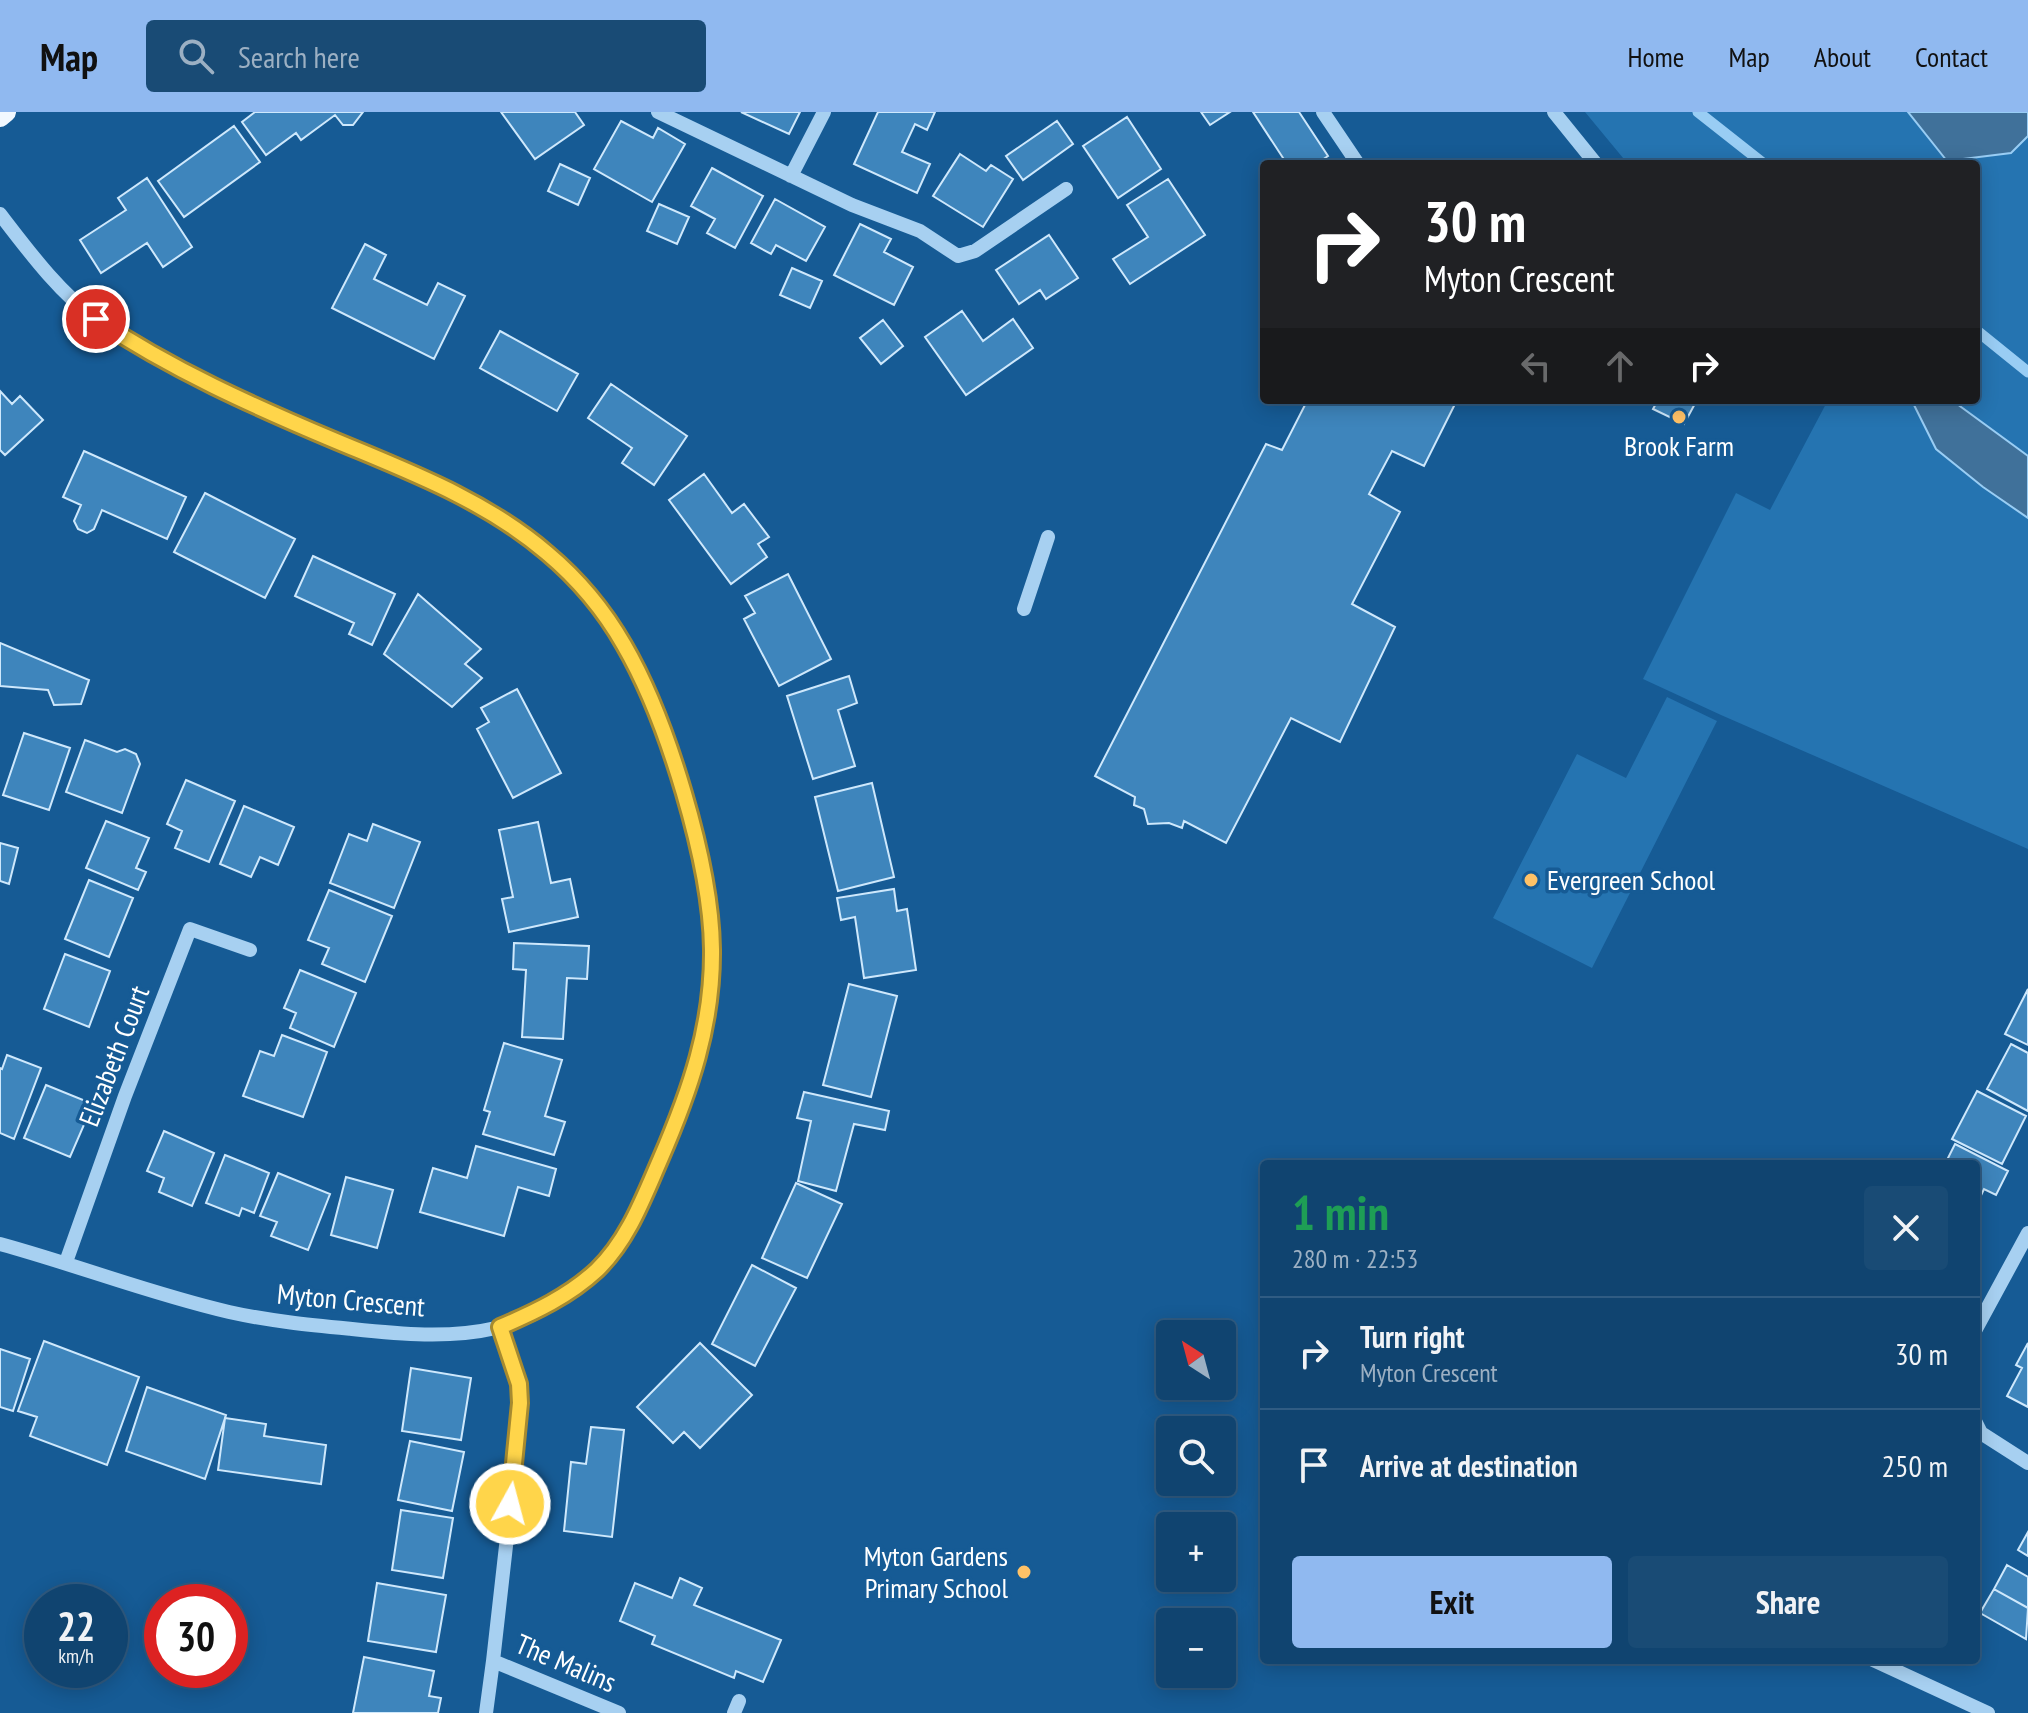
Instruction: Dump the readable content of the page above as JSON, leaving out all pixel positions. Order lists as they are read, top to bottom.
{
  "streets": {
    "street": ["Elizabeth Court", "Myton Crescent", "The Malins"]
  },
  "crossings": [
    ["Elizabeth Court", "Myton Crescent"],
    ["Myton Crescent", "The Malins"]
  ],
  "places": ["Brook Farm", "Evergreen School", "Myton Gardens Primary School"],
  "north": "top left",
  "page": {
    "header": "Map",
    "search": "Search here",
    "nav": [
      "Home",
      "Map",
      "About",
      "Contact"
    ],
    "turn": ["30 m", "Myton Crescent"],
    "heading": ["1 min", "280 m · 22:53"],
    "list": [
      {
        "name": "Turn right",
        "note": "Myton Crescent",
        "value": "30 m"
      },
      {
        "name": "Arrive at destination",
        "value": "250 m"
      }
    ],
    "map_buttons": ["+", "−"],
    "buttons": ["Exit", "Share"],
    "speed": "22 km/h",
    "limit": "30"
  }
}
